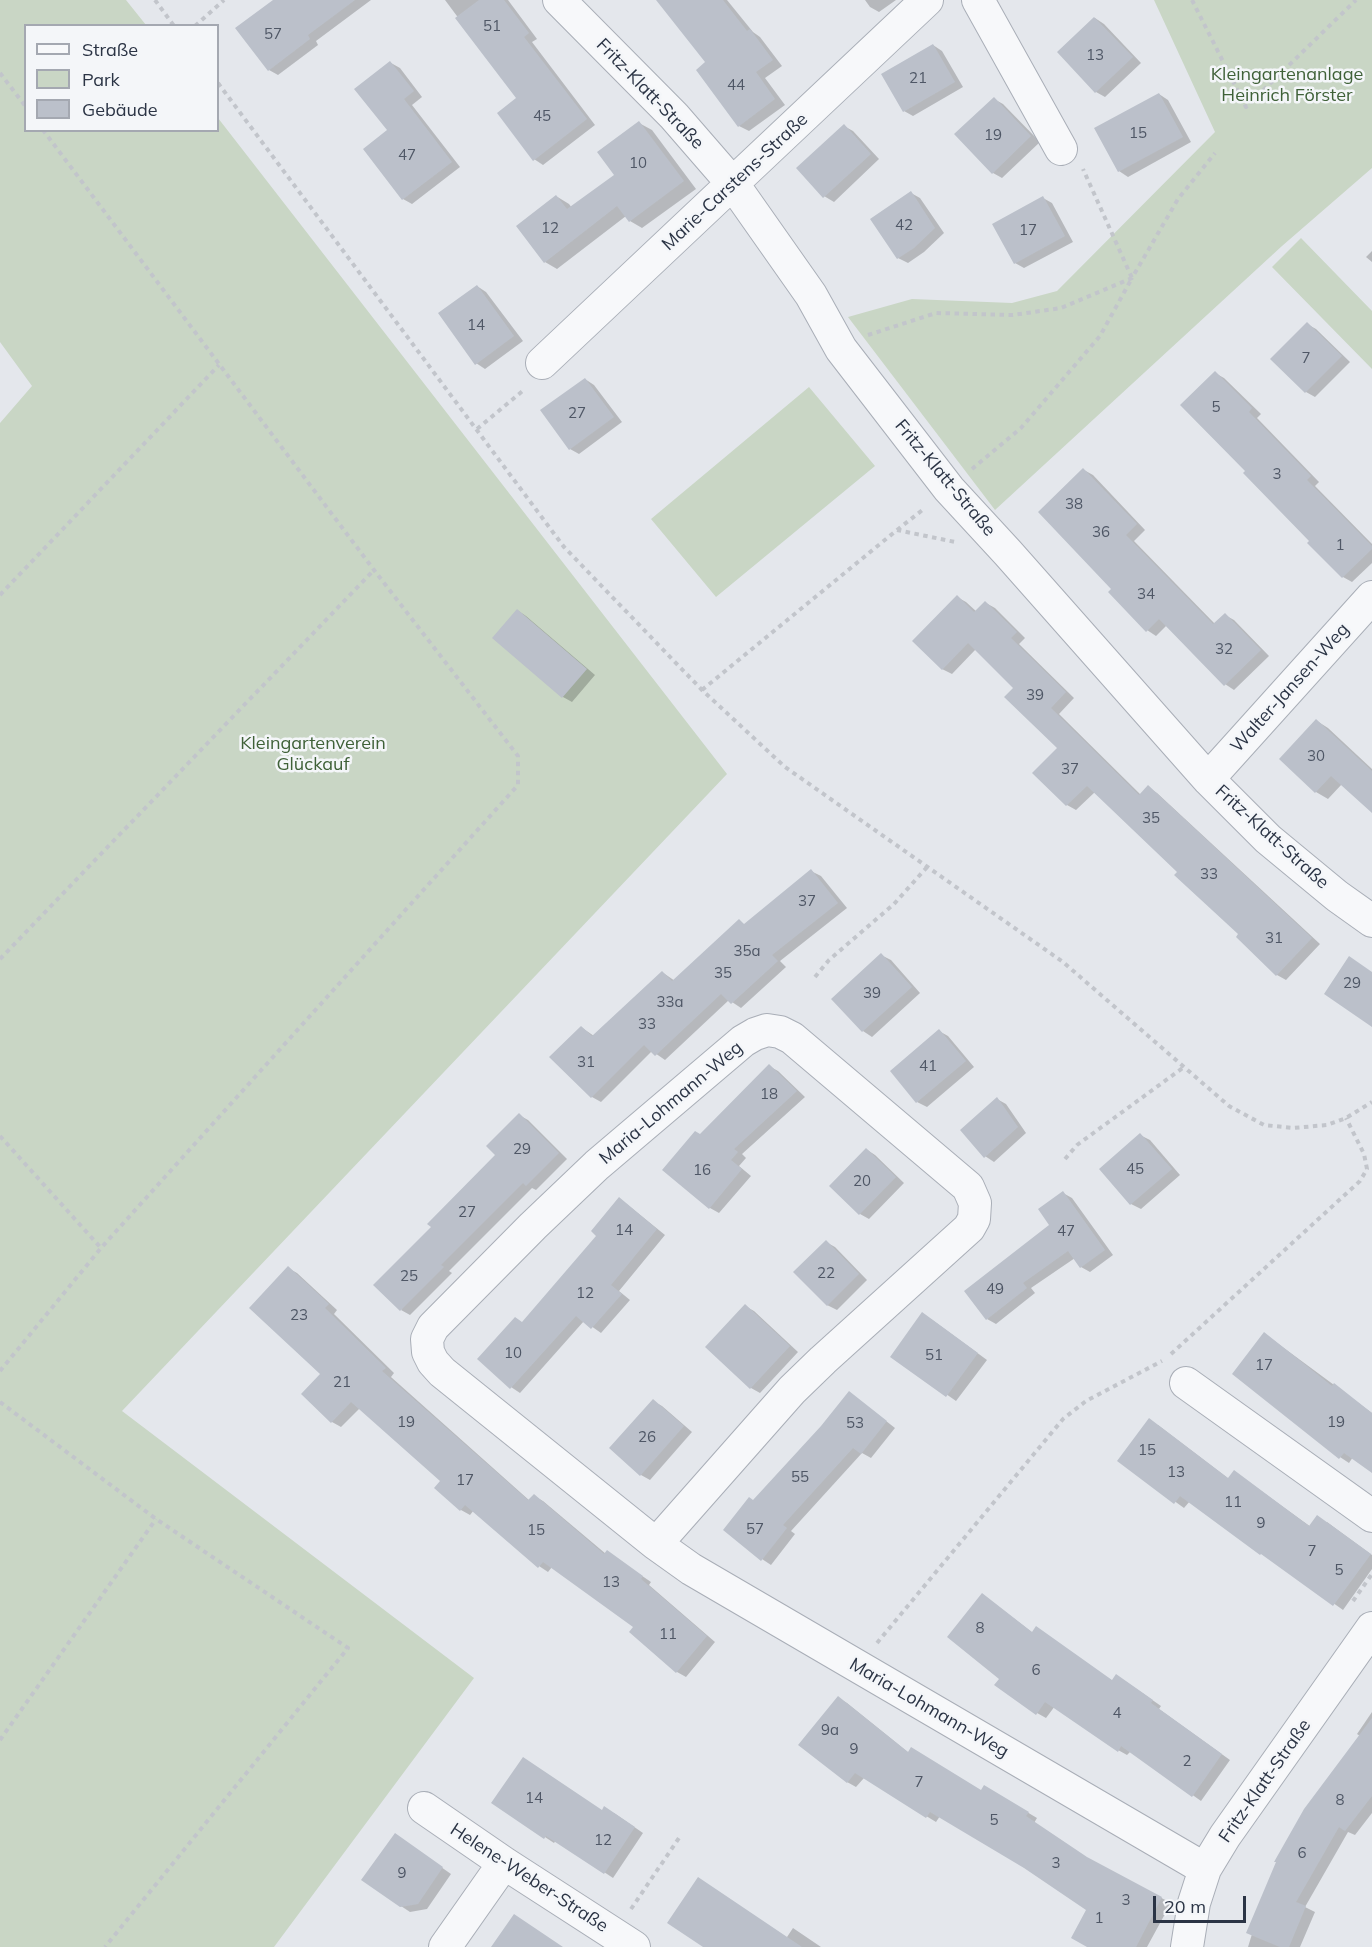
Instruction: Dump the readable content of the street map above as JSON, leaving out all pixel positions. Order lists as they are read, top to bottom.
{
  "streets": {
    "street": [
      "Fritz-Klatt-Straße",
      "Marie-Carstens-Straße",
      "Walter-Jansen-Weg",
      "Maria-Lohmann-Weg",
      "Helene-Weber-Straße"
    ]
  },
  "crossings": [
    ["Fritz-Klatt-Straße", "Marie-Carstens-Straße"],
    ["Fritz-Klatt-Straße", "Walter-Jansen-Weg"],
    ["Fritz-Klatt-Straße", "Maria-Lohmann-Weg"]
  ],
  "parks": ["Kleingartenanlage Heinrich Förster", "Kleingartenverein Glückauf"],
  "house_numbers": [
    "51",
    "57",
    "13",
    "21",
    "44",
    "45",
    "15",
    "19",
    "47",
    "10",
    "42",
    "12",
    "17",
    "14",
    "7",
    "5",
    "27",
    "3",
    "38",
    "36",
    "1",
    "34",
    "32",
    "39",
    "30",
    "37",
    "35",
    "33",
    "37",
    "31",
    "35a",
    "35",
    "29",
    "39",
    "33a",
    "33",
    "31",
    "41",
    "18",
    "29",
    "45",
    "16",
    "20",
    "27",
    "14",
    "47",
    "22",
    "25",
    "49",
    "12",
    "23",
    "10",
    "51",
    "17",
    "21",
    "19",
    "19",
    "53",
    "26",
    "15",
    "13",
    "55",
    "17",
    "11",
    "9",
    "57",
    "15",
    "7",
    "5",
    "13",
    "8",
    "11",
    "6",
    "4",
    "9a",
    "9",
    "2",
    "7",
    "14",
    "8",
    "5",
    "12",
    "6",
    "3",
    "9",
    "3",
    "1"
  ],
  "legend": ["Straße", "Park", "Gebäude"],
  "scale_bar": "20 m"
}
